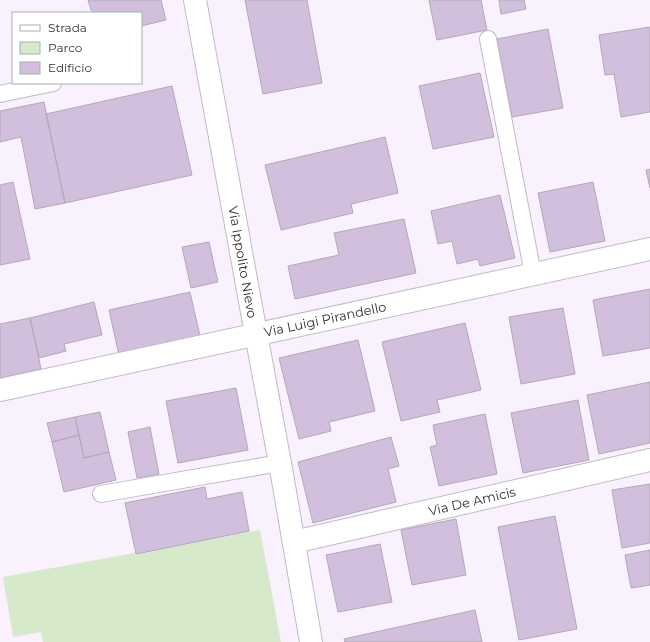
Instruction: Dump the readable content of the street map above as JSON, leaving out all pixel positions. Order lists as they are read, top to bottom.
{
  "streets": {
    "street": ["Via Ippolito Nievo", "Via Luigi Pirandello", "Via De Amicis"]
  },
  "crossings": [
    ["Via Ippolito Nievo", "Via Luigi Pirandello"],
    ["Via Ippolito Nievo", "Via De Amicis"]
  ],
  "legend": ["Strada", "Parco", "Edificio"]
}
